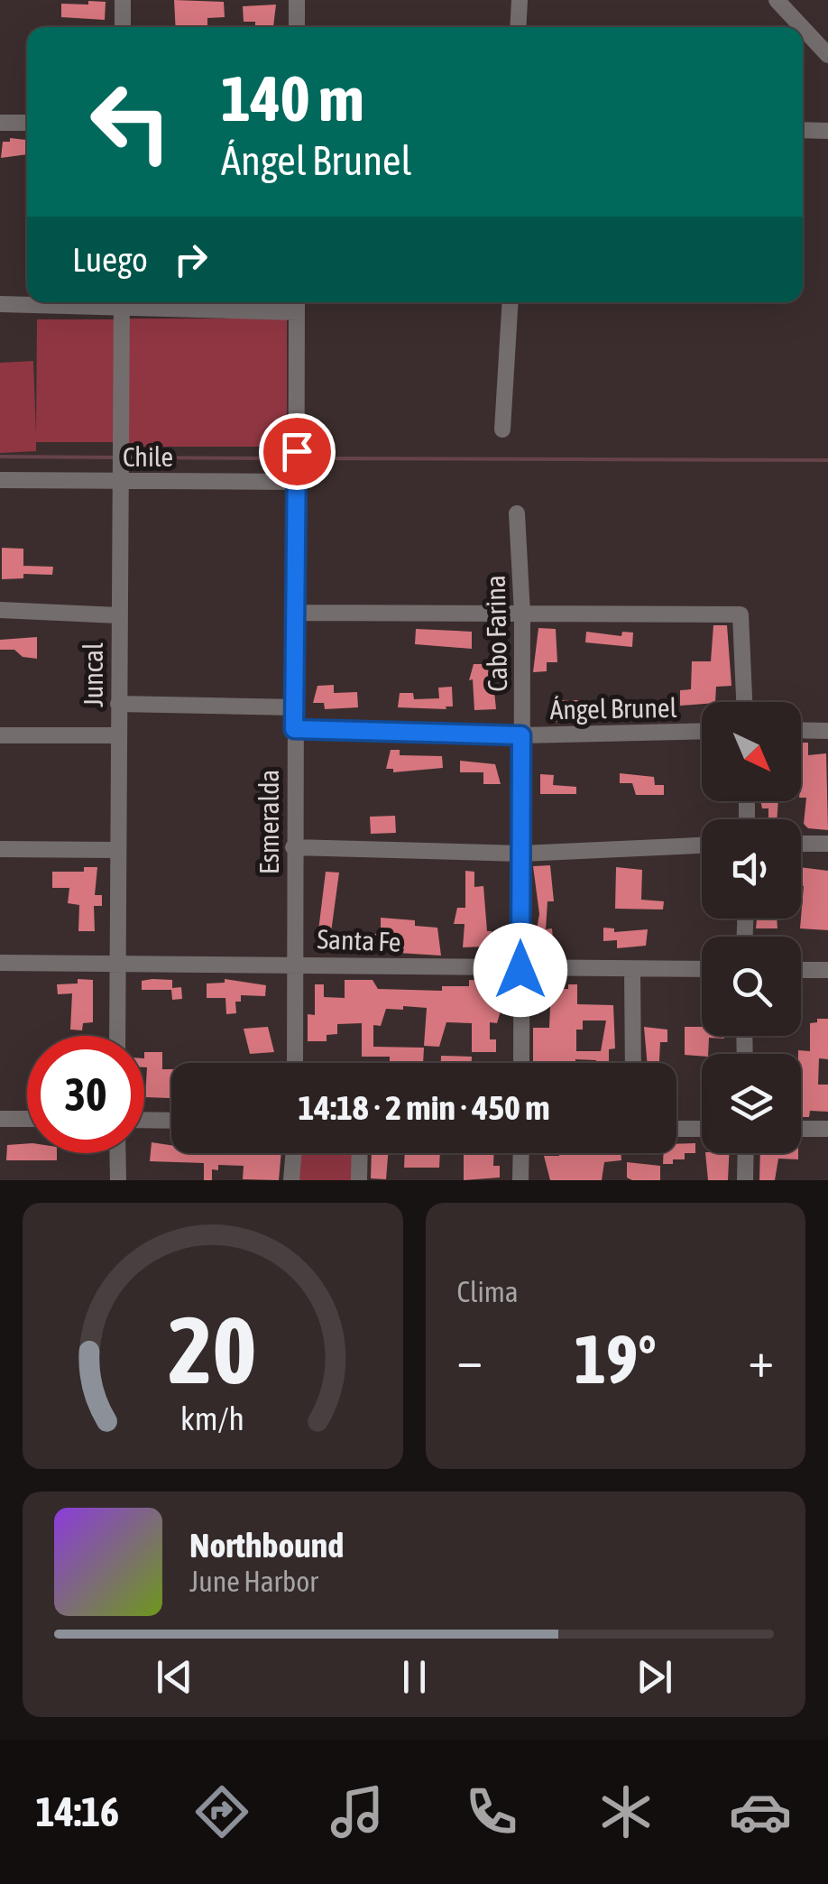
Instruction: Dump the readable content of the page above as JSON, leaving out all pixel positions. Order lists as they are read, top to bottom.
{
  "streets": {
    "street": [
      "Chile",
      "Cabo Farina",
      "Juncal",
      "Ángel Brunel",
      "Esmeralda",
      "Santa Fe"
    ]
  },
  "crossings": [
    ["Chile", "Juncal"],
    ["Chile", "Esmeralda"],
    ["Cabo Farina", "Ángel Brunel"],
    ["Cabo Farina", "Santa Fe"],
    ["Juncal", "Santa Fe"],
    ["Ángel Brunel", "Esmeralda"],
    ["Esmeralda", "Santa Fe"]
  ],
  "north": "bottom right",
  "page": {
    "turn": ["140 m", "Ángel Brunel"],
    "then": "Luego",
    "limit": "30",
    "trip": "14:18 · 2 min · 450 m",
    "tile": "Clima",
    "heat": ["−", "19°", "+"],
    "song": ["Northbound", "June Harbor"],
    "tabs": "14:16",
    "gauge": ["20", "km/h"]
  }
}
